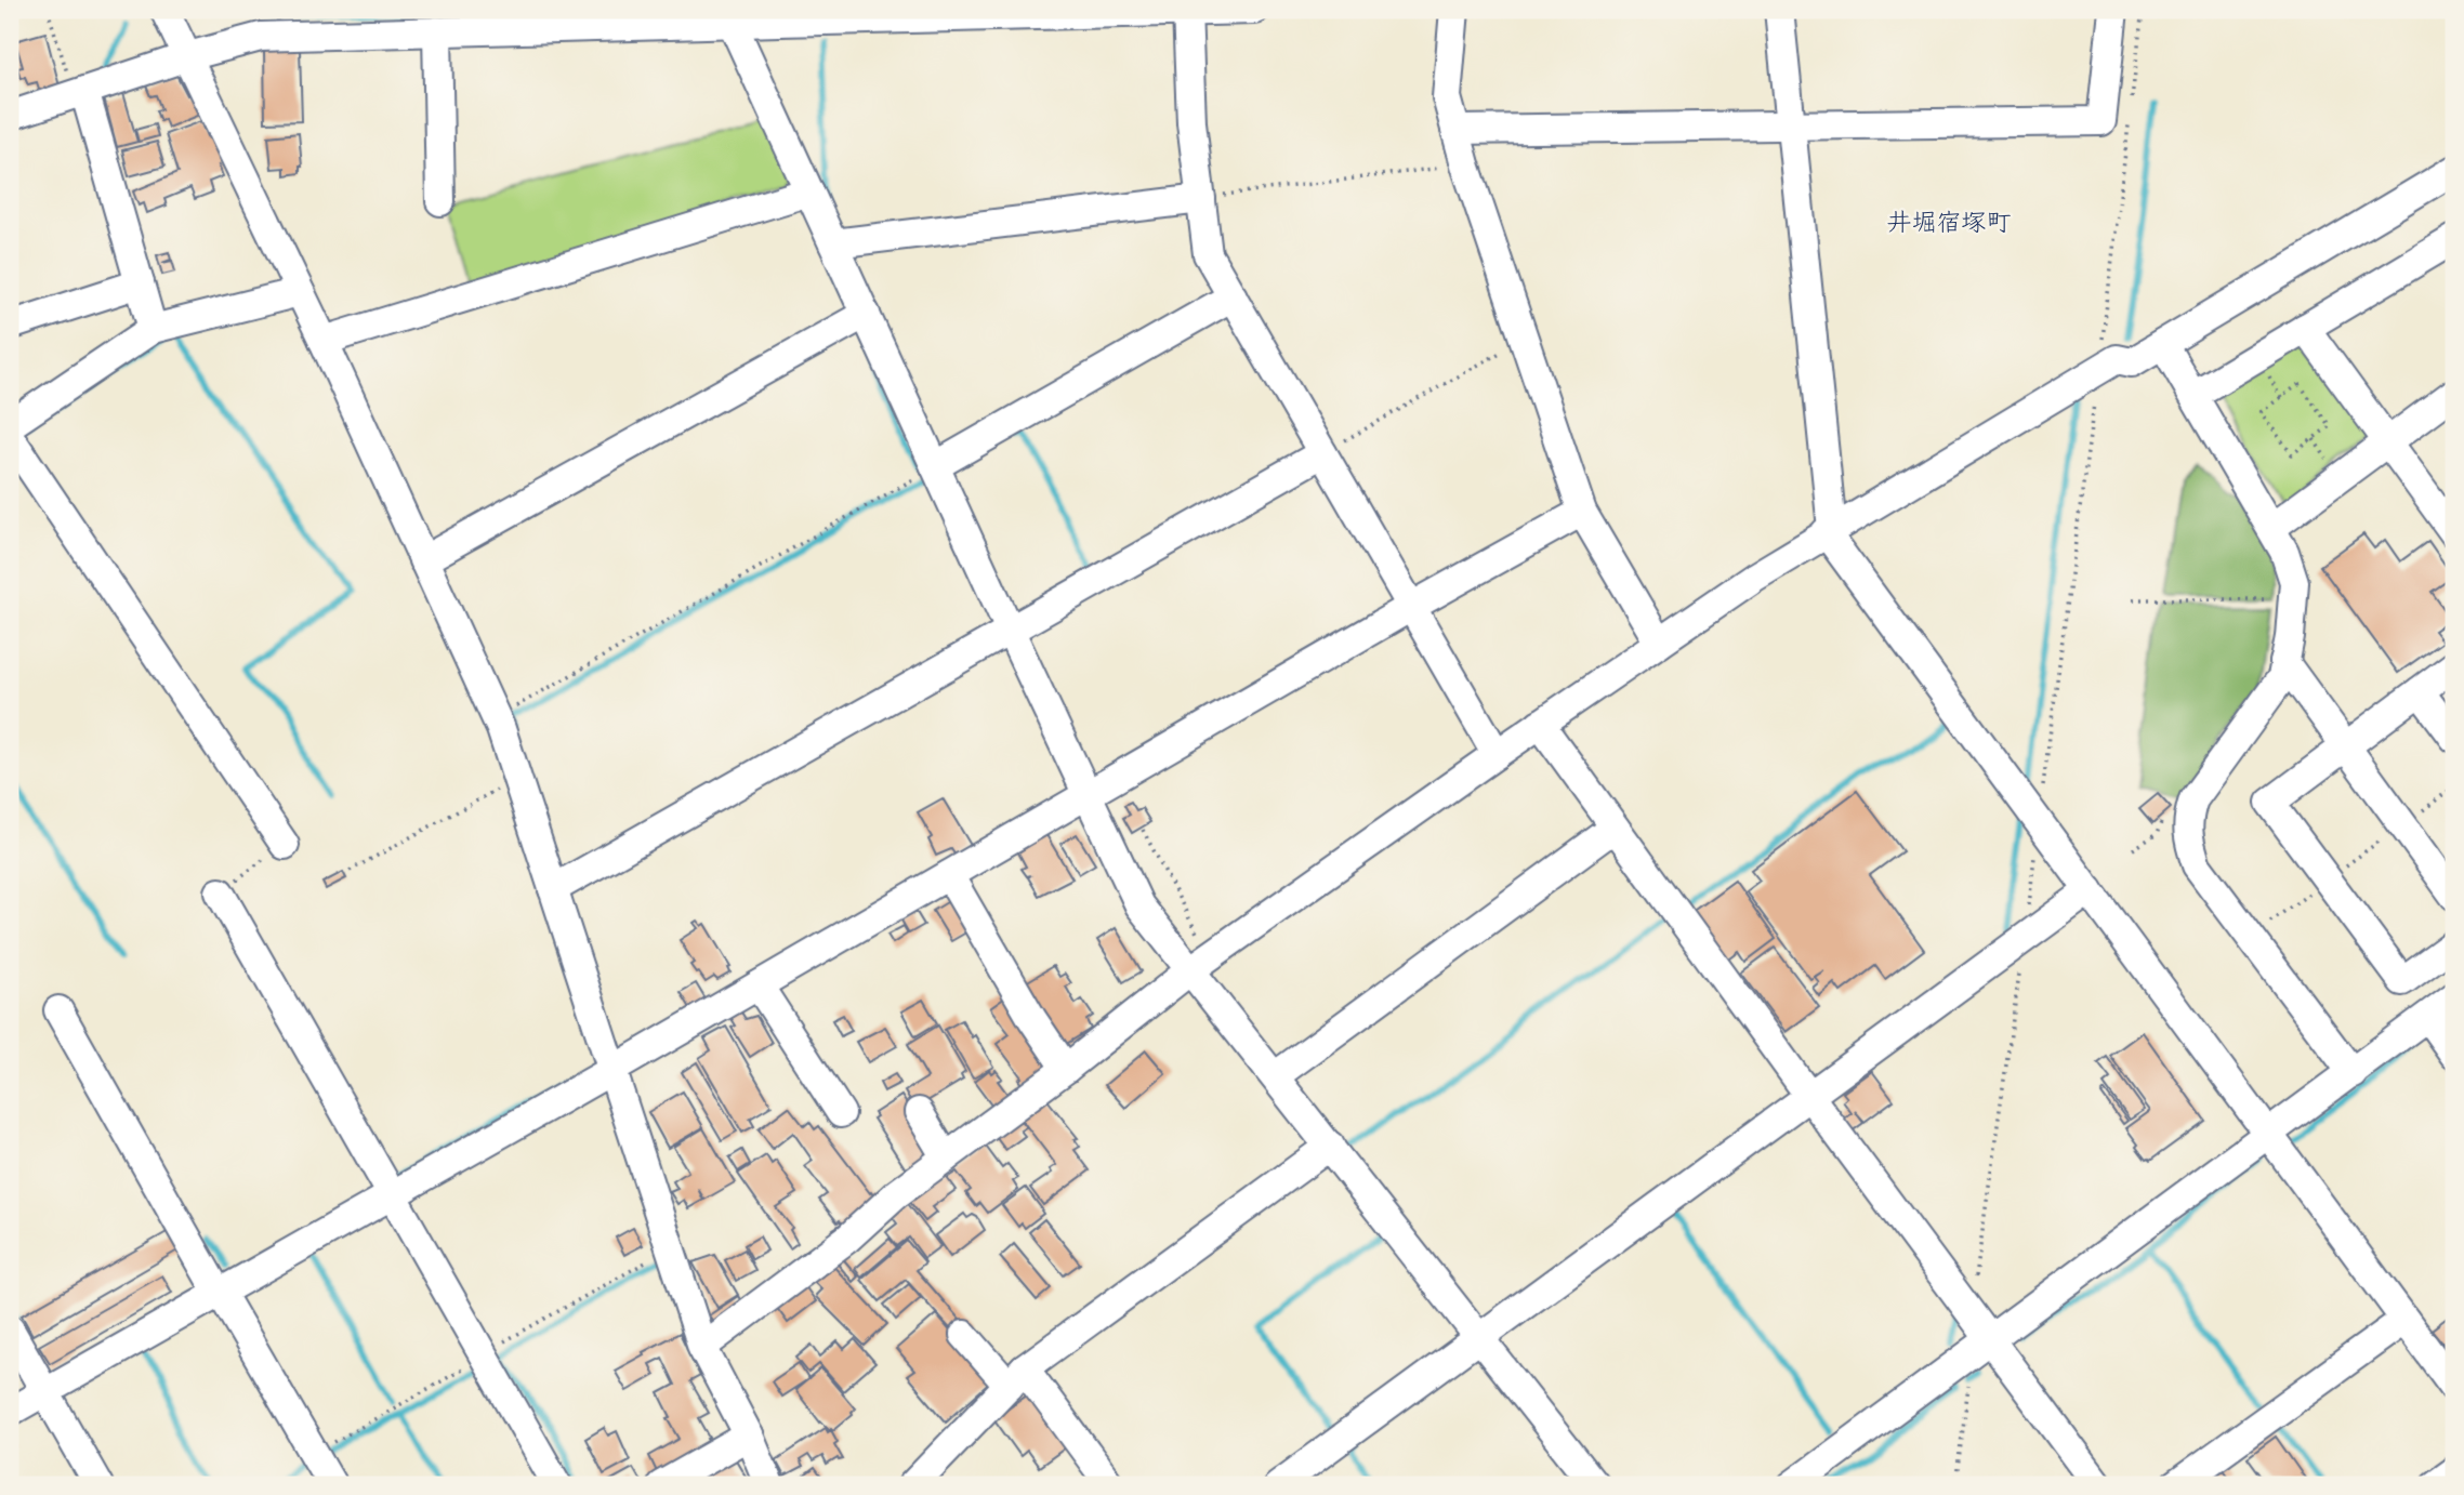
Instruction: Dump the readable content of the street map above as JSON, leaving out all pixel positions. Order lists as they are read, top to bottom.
{
  "districts": ["井堀宿塚町"]
}
